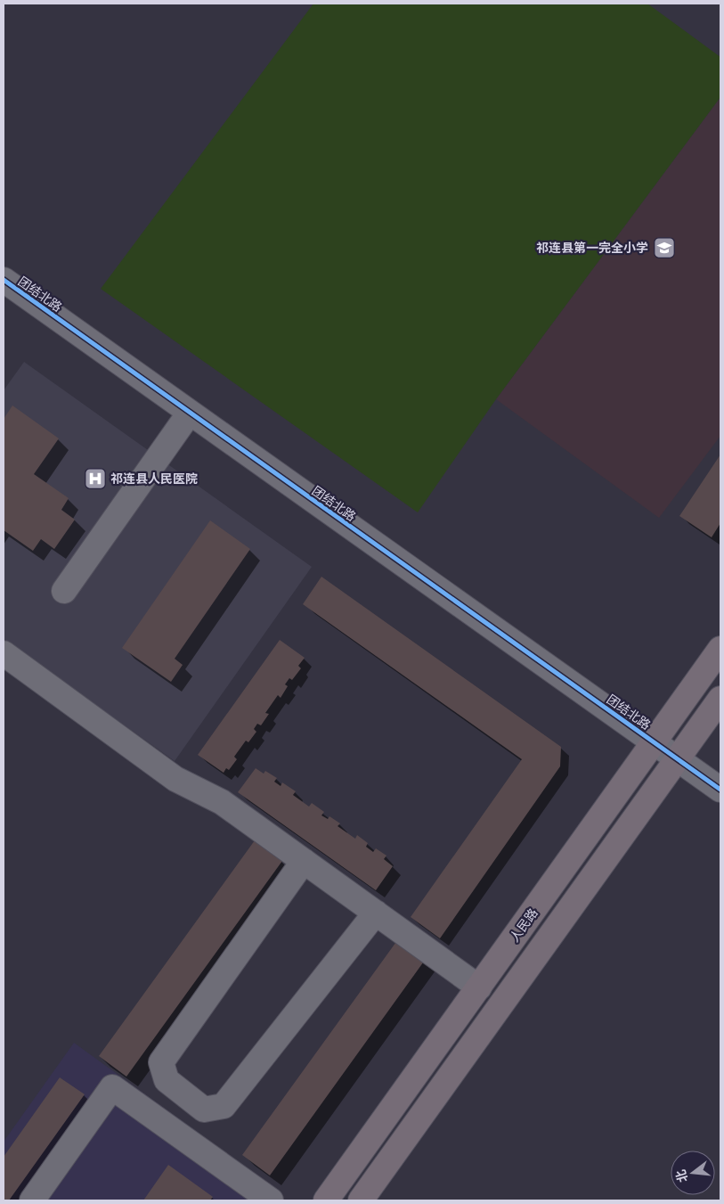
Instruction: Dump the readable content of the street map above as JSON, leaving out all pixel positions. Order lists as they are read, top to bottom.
{
  "streets": {
    "main road": ["人民路"],
    "street": ["团结北路"]
  },
  "crossings": [
    ["团结北路", "人民路"]
  ],
  "places": {
    "school or university": ["祁连县第一完全小学"],
    "hospital": ["祁连县人民医院"]
  },
  "north": "left"
}
